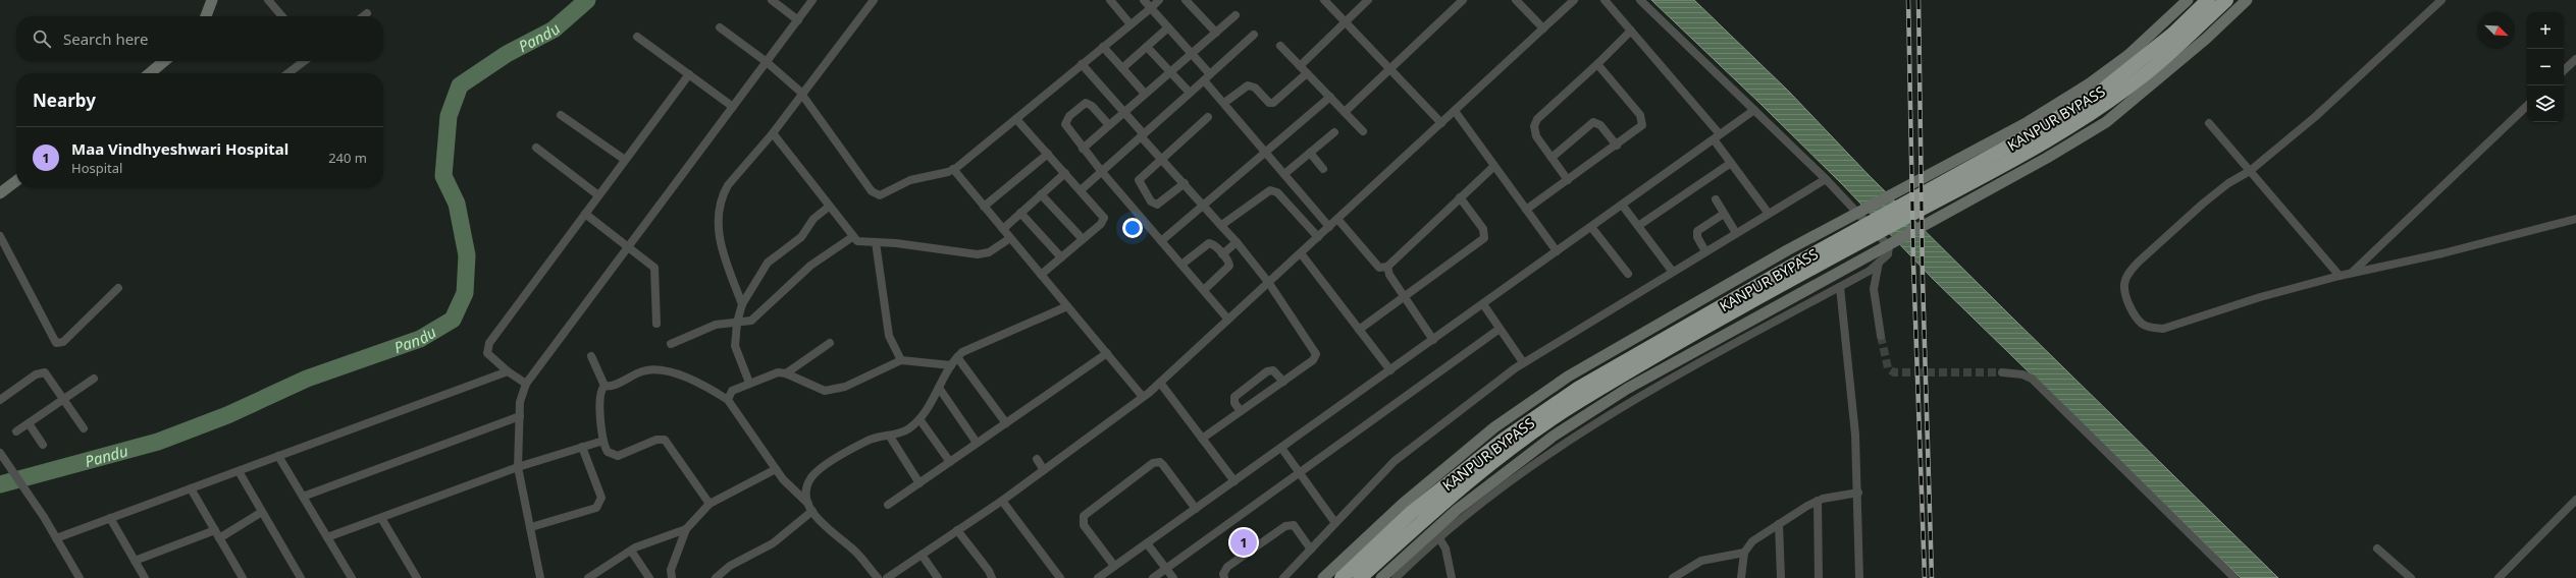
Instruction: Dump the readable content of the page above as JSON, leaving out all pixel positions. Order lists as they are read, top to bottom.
{
  "streets": {
    "highway": ["KANPUR BYPASS"]
  },
  "water": ["Pandu"],
  "north": "bottom right",
  "page": {
    "map_buttons": ["+", "−"],
    "search": "Search here",
    "heading": "Nearby",
    "list": [
      {
        "mark": "1",
        "name": "Maa Vindhyeshwari Hospital",
        "note": "Hospital",
        "value": "240 m"
      }
    ],
    "pins": "1"
  }
}
